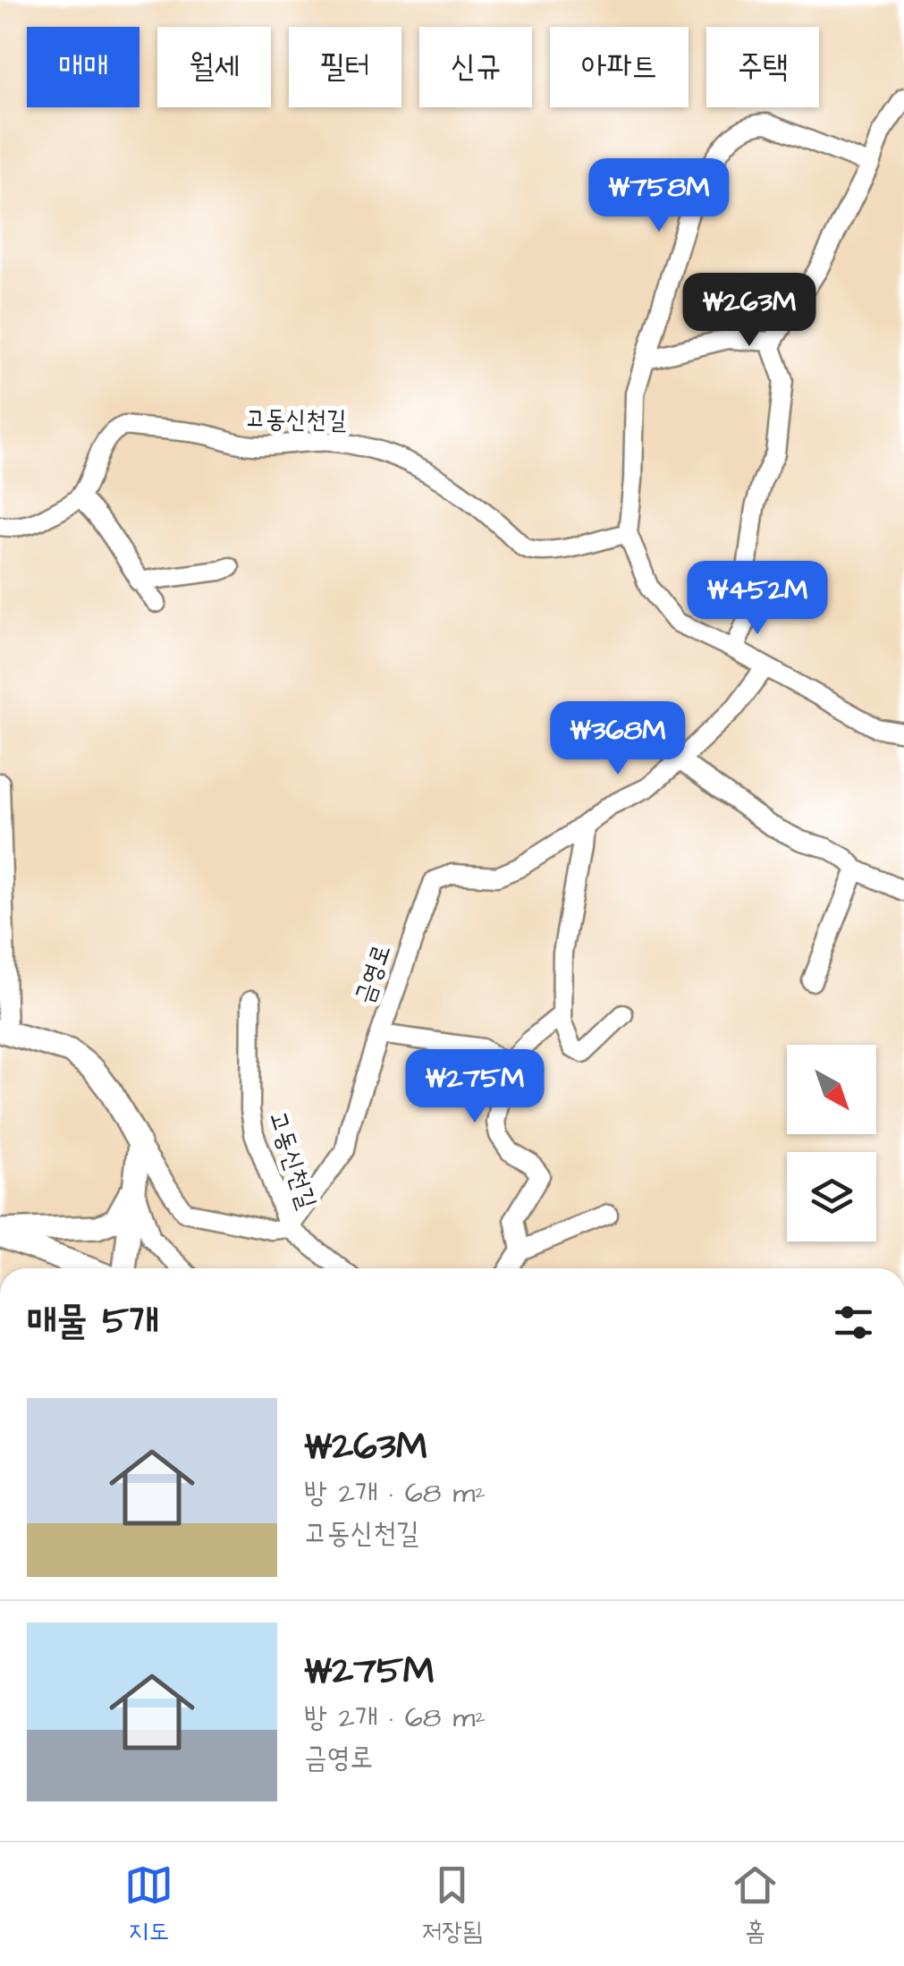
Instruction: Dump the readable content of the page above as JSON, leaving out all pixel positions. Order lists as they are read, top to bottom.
{
  "streets": {
    "street": ["고동신천길", "금영로"]
  },
  "crossings": [
    ["고동신천길", "금영로"]
  ],
  "north": "bottom right",
  "page": {
    "chip": [
      "매매",
      "월세",
      "필터",
      "신규",
      "아파트",
      "주택"
    ],
    "price": [
      "₩758M",
      "₩263M",
      "₩452M",
      "₩368M",
      "₩275M"
    ],
    "heading": "매물 5개",
    "list": [
      {
        "name": "₩263M",
        "note": "방 2개 · 68 m² · 고동신천길"
      },
      {
        "name": "₩275M",
        "note": "방 2개 · 68 m² · 금영로"
      }
    ],
    "tabs": ["지도", "저장됨", "홈"]
  }
}
